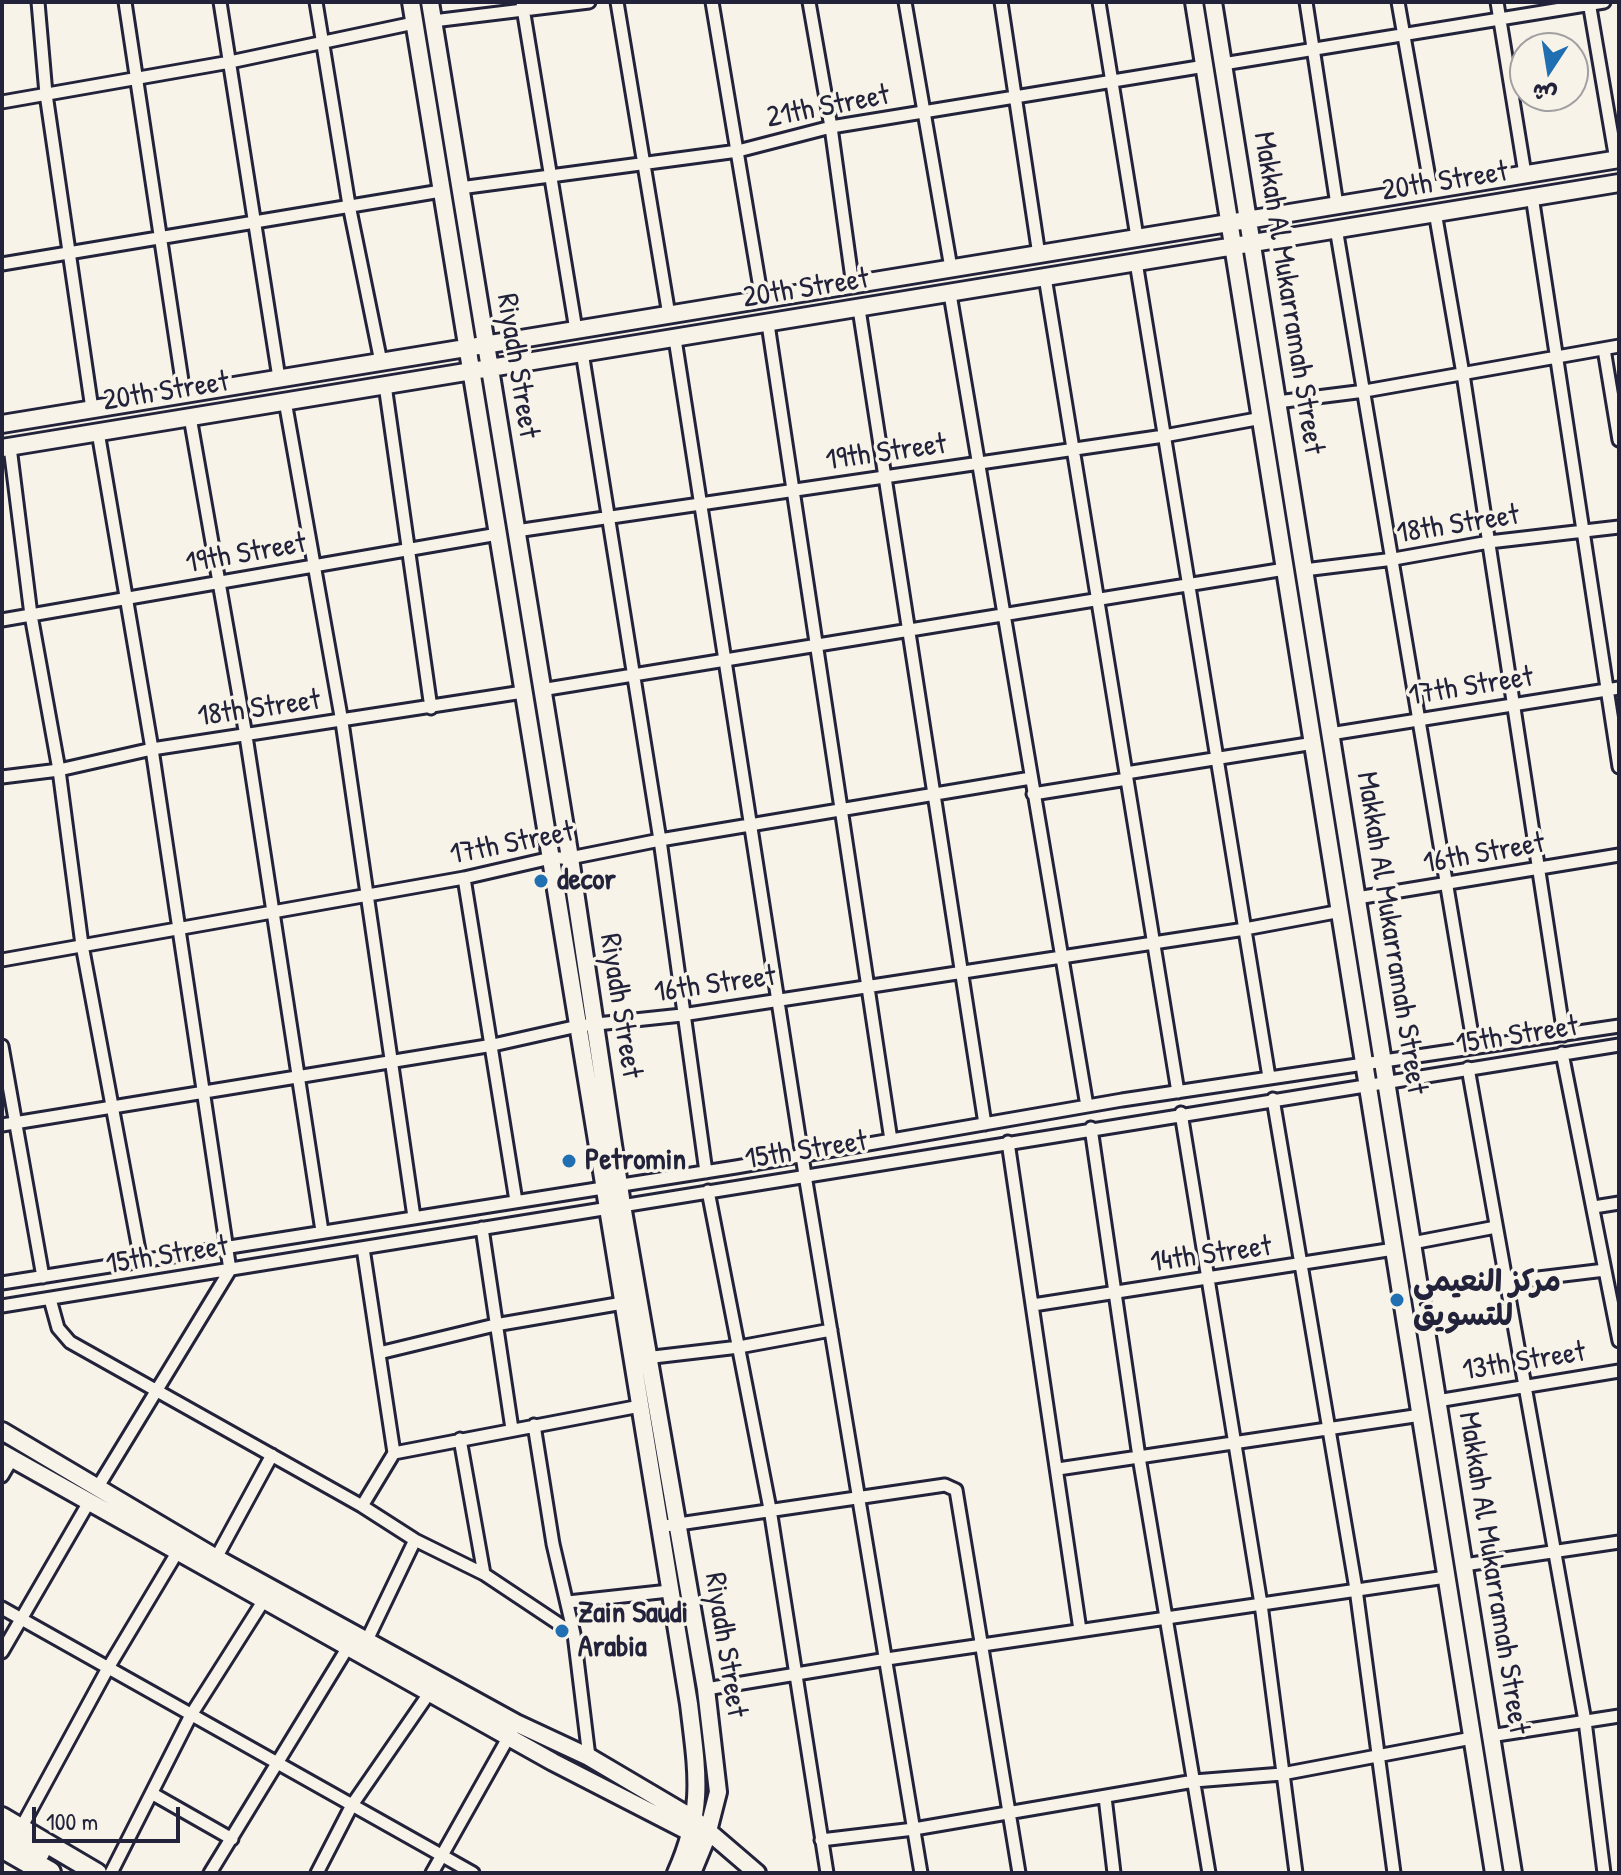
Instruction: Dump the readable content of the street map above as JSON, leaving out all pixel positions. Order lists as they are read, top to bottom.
{
  "streets": {
    "main road": ["20th Street", "Makkah Al Mukarramah Street", "Riyadh Street"],
    "street": [
      "21th Street",
      "19th Street",
      "18th Street",
      "17th Street",
      "16th Street",
      "15th Street",
      "14th Street",
      "13th Street"
    ]
  },
  "crossings": [
    ["21th Street", "Makkah Al Mukarramah Street"],
    ["21th Street", "Riyadh Street"],
    ["20th Street", "Makkah Al Mukarramah Street"],
    ["20th Street", "Riyadh Street"],
    ["Makkah Al Mukarramah Street", "19th Street"],
    ["Makkah Al Mukarramah Street", "18th Street"],
    ["Makkah Al Mukarramah Street", "17th Street"],
    ["Makkah Al Mukarramah Street", "16th Street"],
    ["Makkah Al Mukarramah Street", "15th Street"],
    ["Makkah Al Mukarramah Street", "14th Street"],
    ["Makkah Al Mukarramah Street", "13th Street"],
    ["Riyadh Street", "19th Street"],
    ["Riyadh Street", "18th Street"],
    ["Riyadh Street", "17th Street"],
    ["Riyadh Street", "16th Street"],
    ["Riyadh Street", "15th Street"]
  ],
  "places": [
    "decor",
    "Petromin",
    "مركز النعيمي للتسويق",
    "Zain Saudi Arabia"
  ],
  "scale_bar": "100 m",
  "north": "bottom"
}
